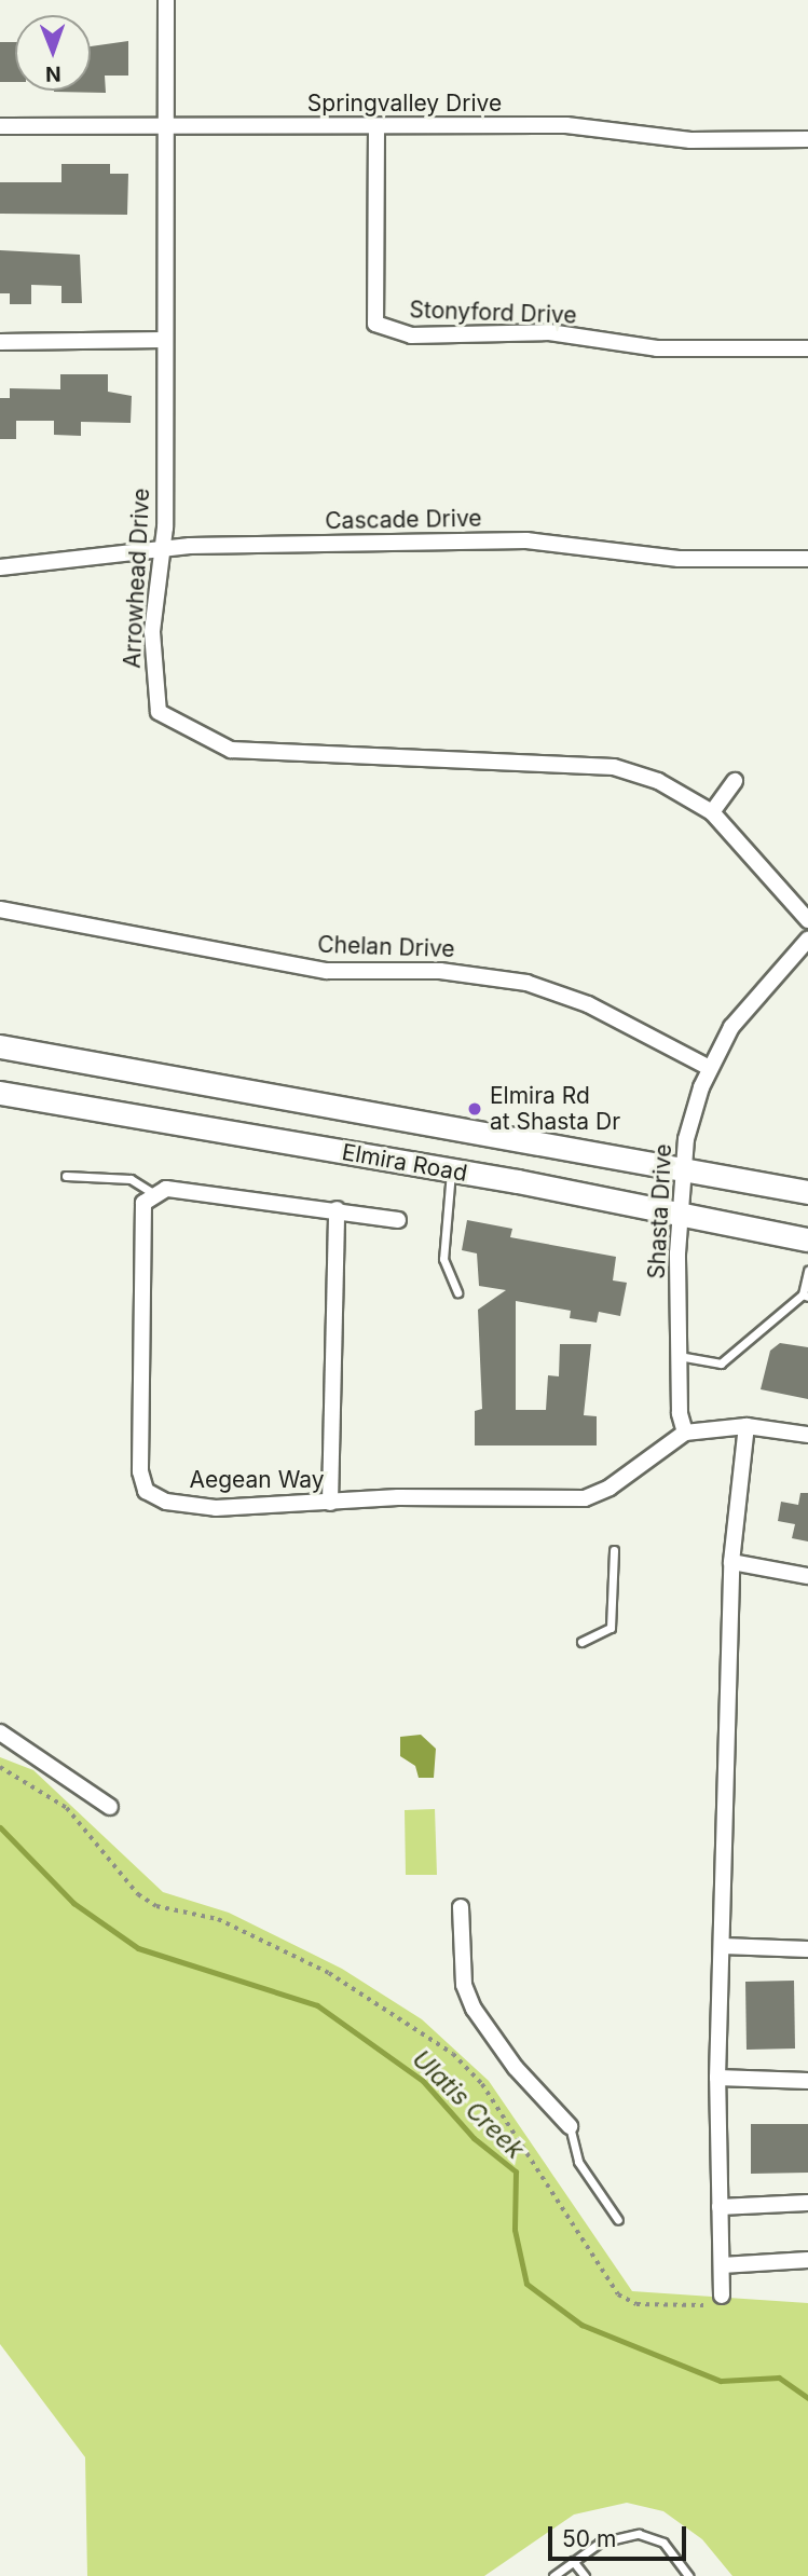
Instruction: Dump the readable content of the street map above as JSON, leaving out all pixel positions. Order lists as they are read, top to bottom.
{
  "streets": {
    "main road": ["Elmira Road"],
    "street": [
      "Springvalley Drive",
      "Stonyford Drive",
      "Cascade Drive",
      "Arrowhead Drive",
      "Chelan Drive",
      "Shasta Drive",
      "Aegean Way"
    ]
  },
  "crossings": [
    ["Springvalley Drive", "Stonyford Drive"],
    ["Springvalley Drive", "Arrowhead Drive"],
    ["Cascade Drive", "Arrowhead Drive"],
    ["Chelan Drive", "Shasta Drive"],
    ["Elmira Road", "Shasta Drive"],
    ["Shasta Drive", "Aegean Way"]
  ],
  "water": ["Ulatis Creek"],
  "places": ["Elmira Rd at Shasta Dr"],
  "scale_bar": "50 m",
  "north": "bottom"
}
